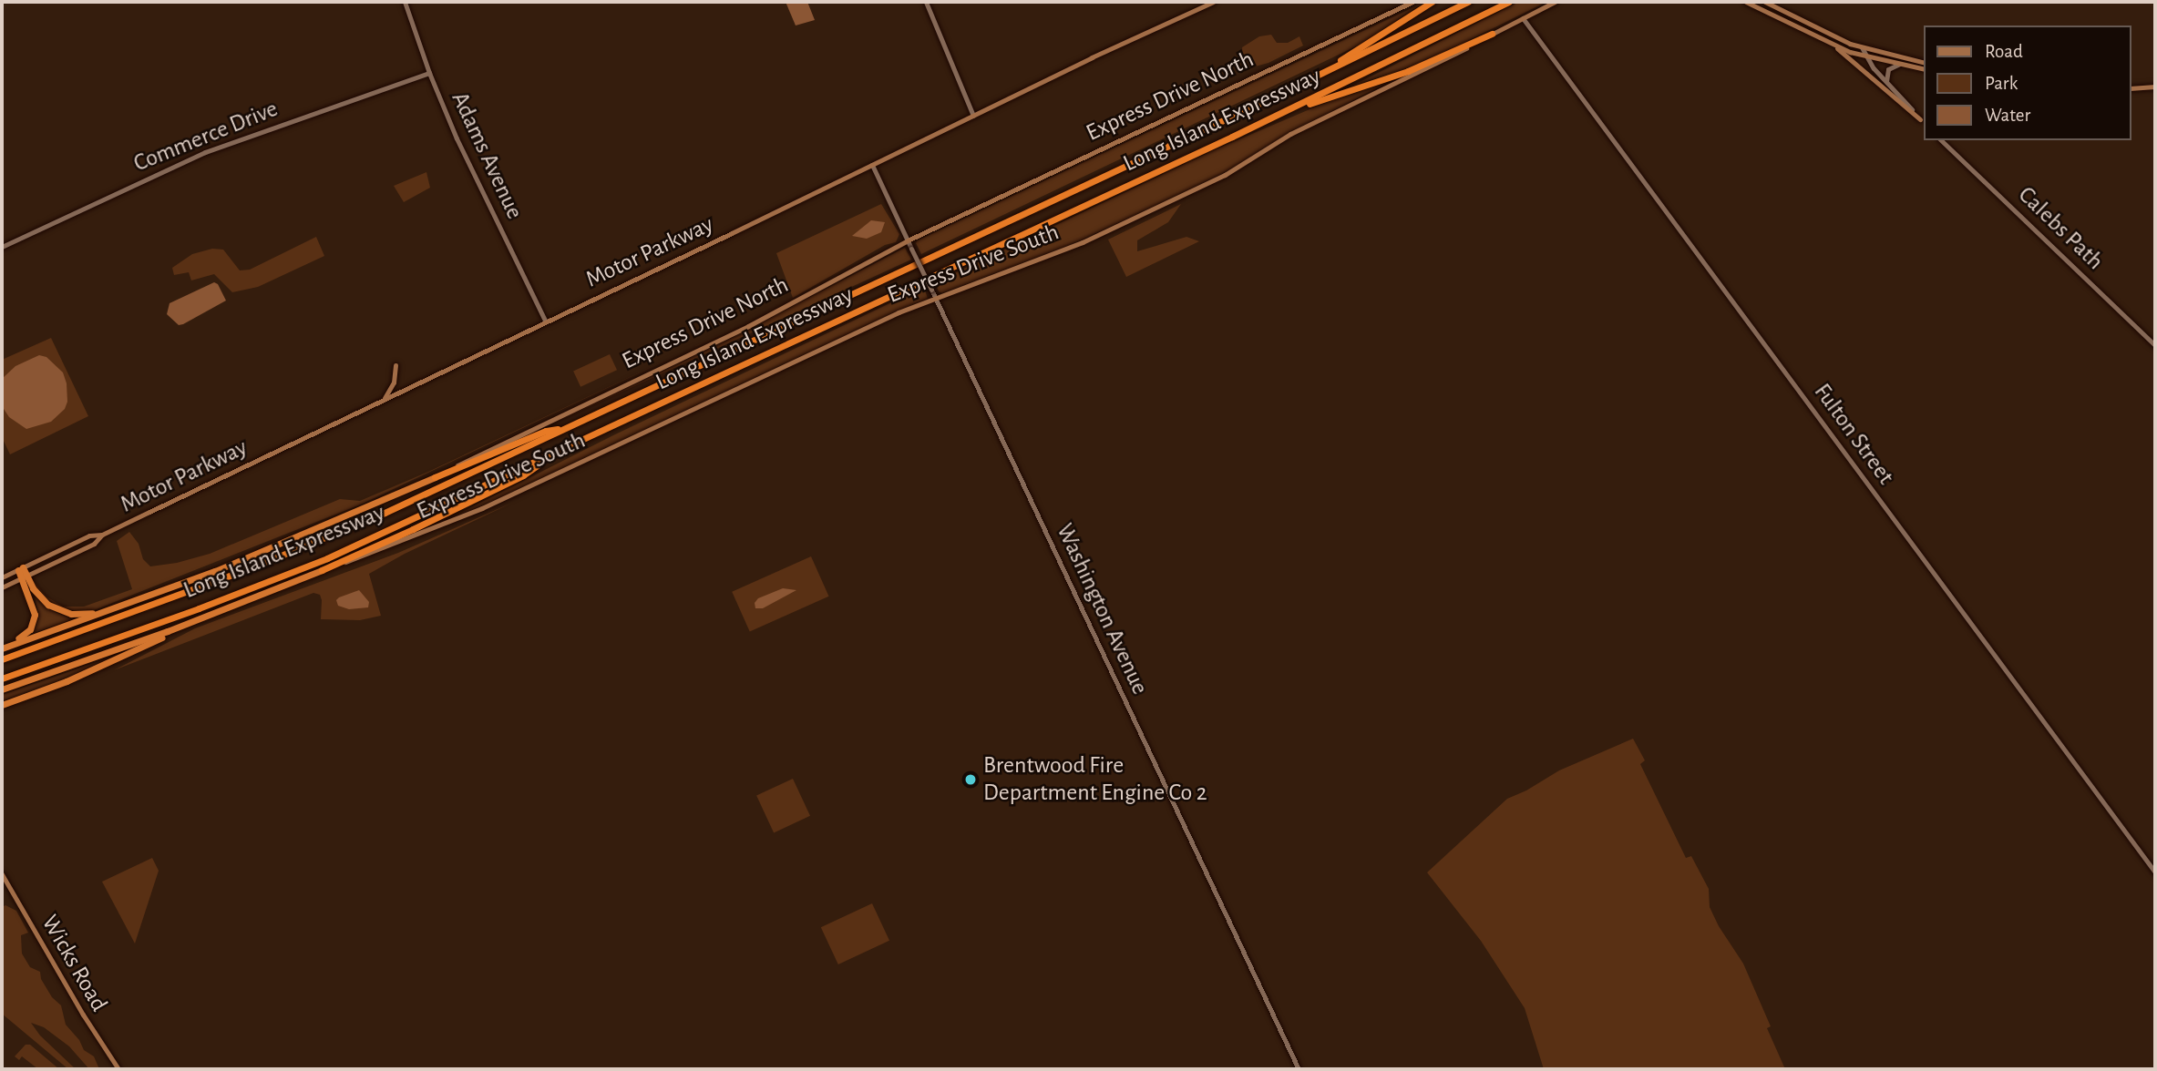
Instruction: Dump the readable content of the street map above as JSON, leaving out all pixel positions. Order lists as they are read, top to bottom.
{
  "streets": {
    "highway": ["Express Drive North", "Long Island Expressway", "Express Drive South"],
    "main road": ["Motor Parkway", "Wicks Road"],
    "street": [
      "Commerce Drive",
      "Adams Avenue",
      "Calebs Path",
      "Fulton Street",
      "Washington Avenue"
    ]
  },
  "crossings": [
    ["Express Drive North", "Washington Avenue"],
    ["Commerce Drive", "Adams Avenue"],
    ["Adams Avenue", "Motor Parkway"],
    ["Motor Parkway", "Washington Avenue"],
    ["Express Drive South", "Fulton Street"],
    ["Express Drive South", "Washington Avenue"]
  ],
  "places": ["Brentwood Fire Department Engine Co 2"],
  "legend": ["Road", "Park", "Water"]
}
